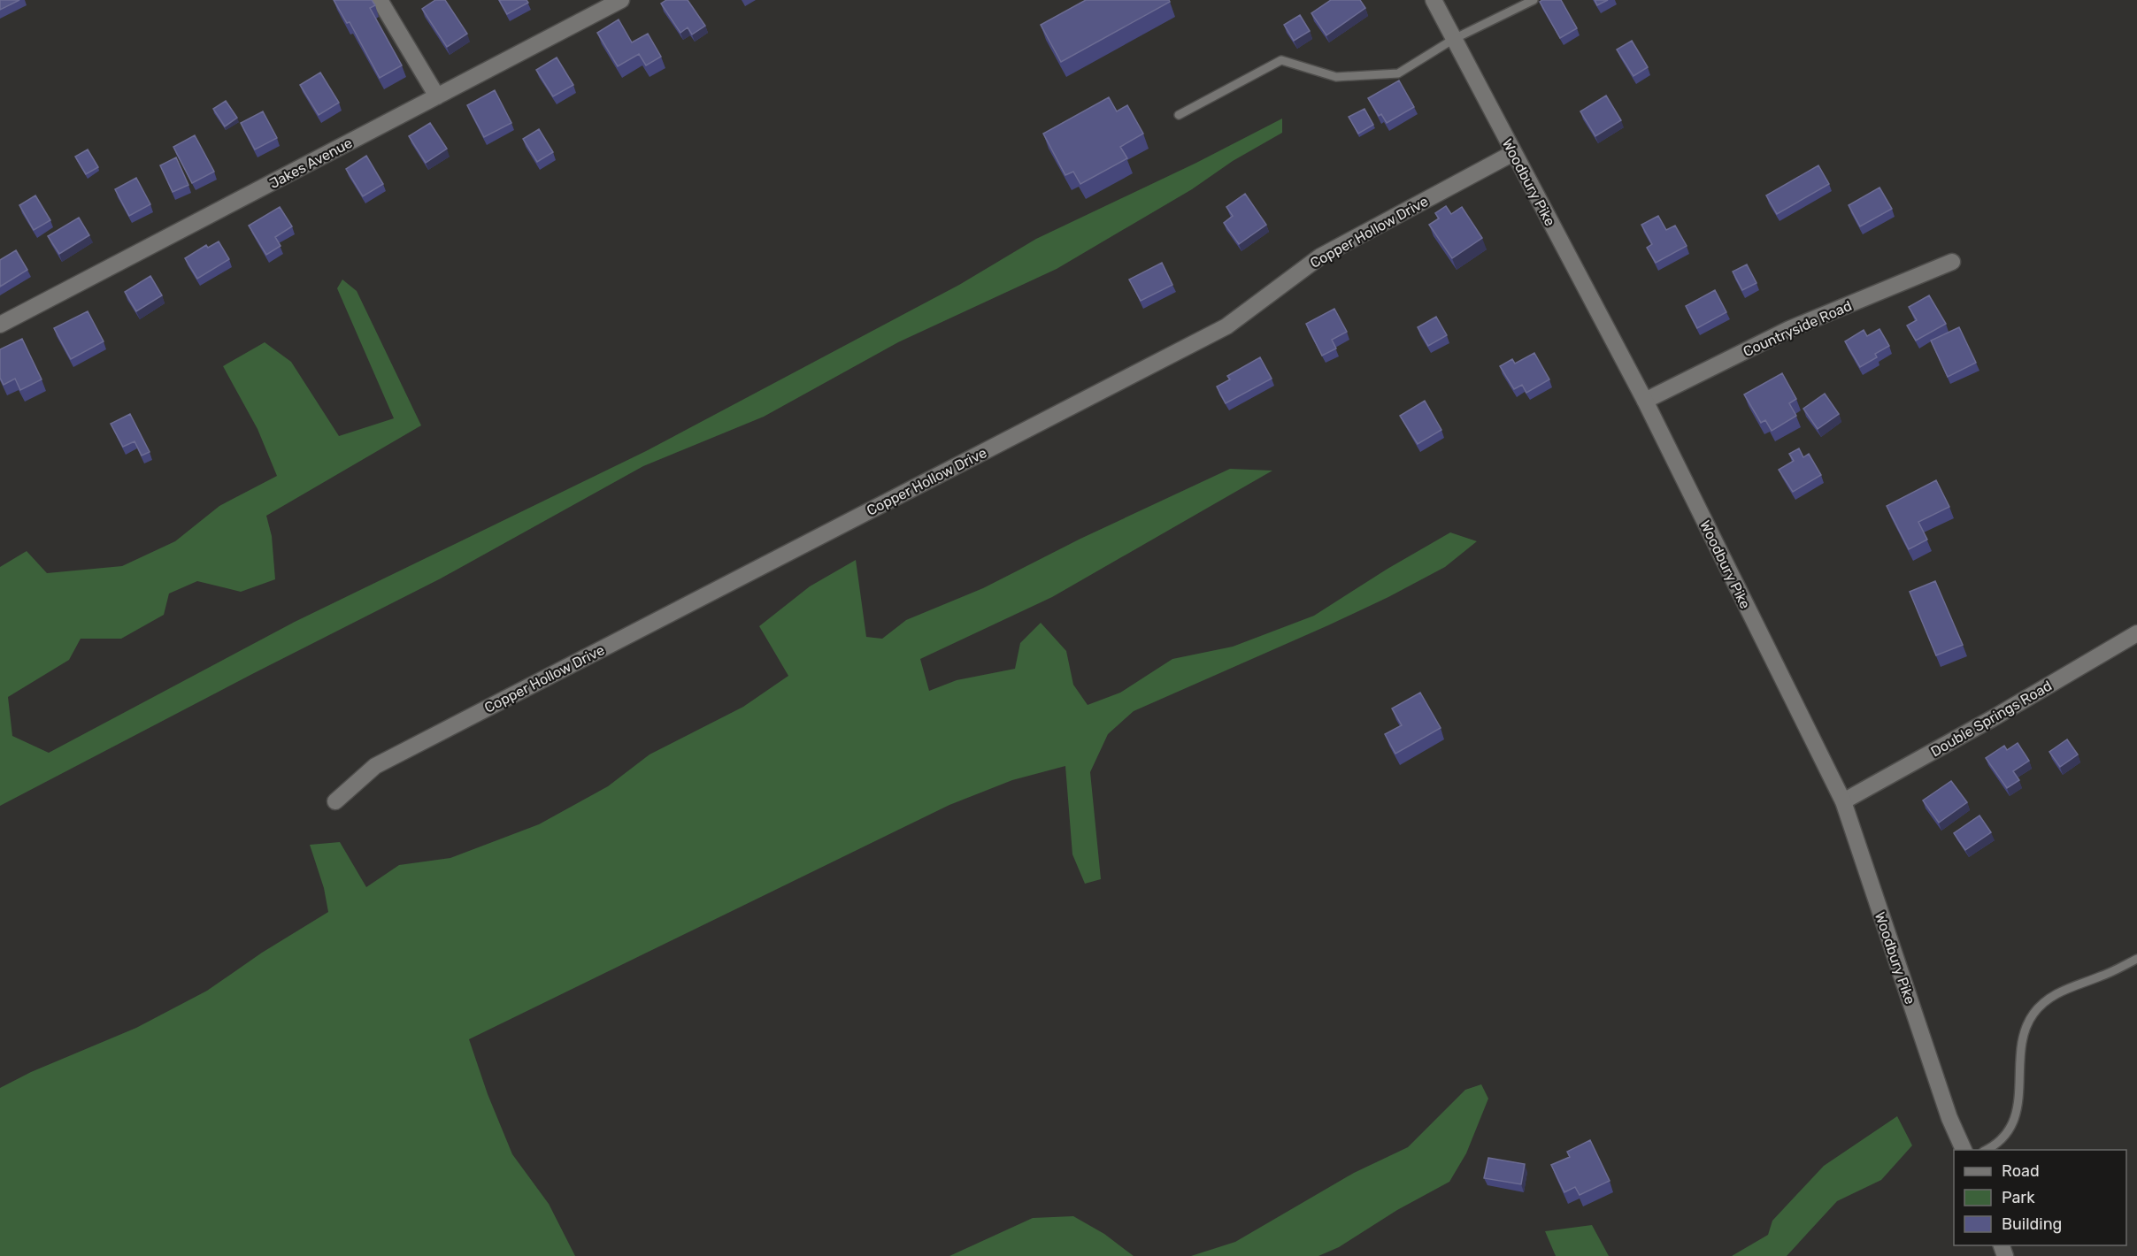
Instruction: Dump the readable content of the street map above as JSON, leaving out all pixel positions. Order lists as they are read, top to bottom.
{
  "streets": {
    "street": [
      "Jakes Avenue",
      "Woodbury Pike",
      "Copper Hollow Drive",
      "Countryside Road",
      "Double Springs Road"
    ]
  },
  "crossings": [
    ["Woodbury Pike", "Copper Hollow Drive"],
    ["Woodbury Pike", "Countryside Road"],
    ["Woodbury Pike", "Double Springs Road"]
  ],
  "legend": ["Road", "Park", "Building"]
}
